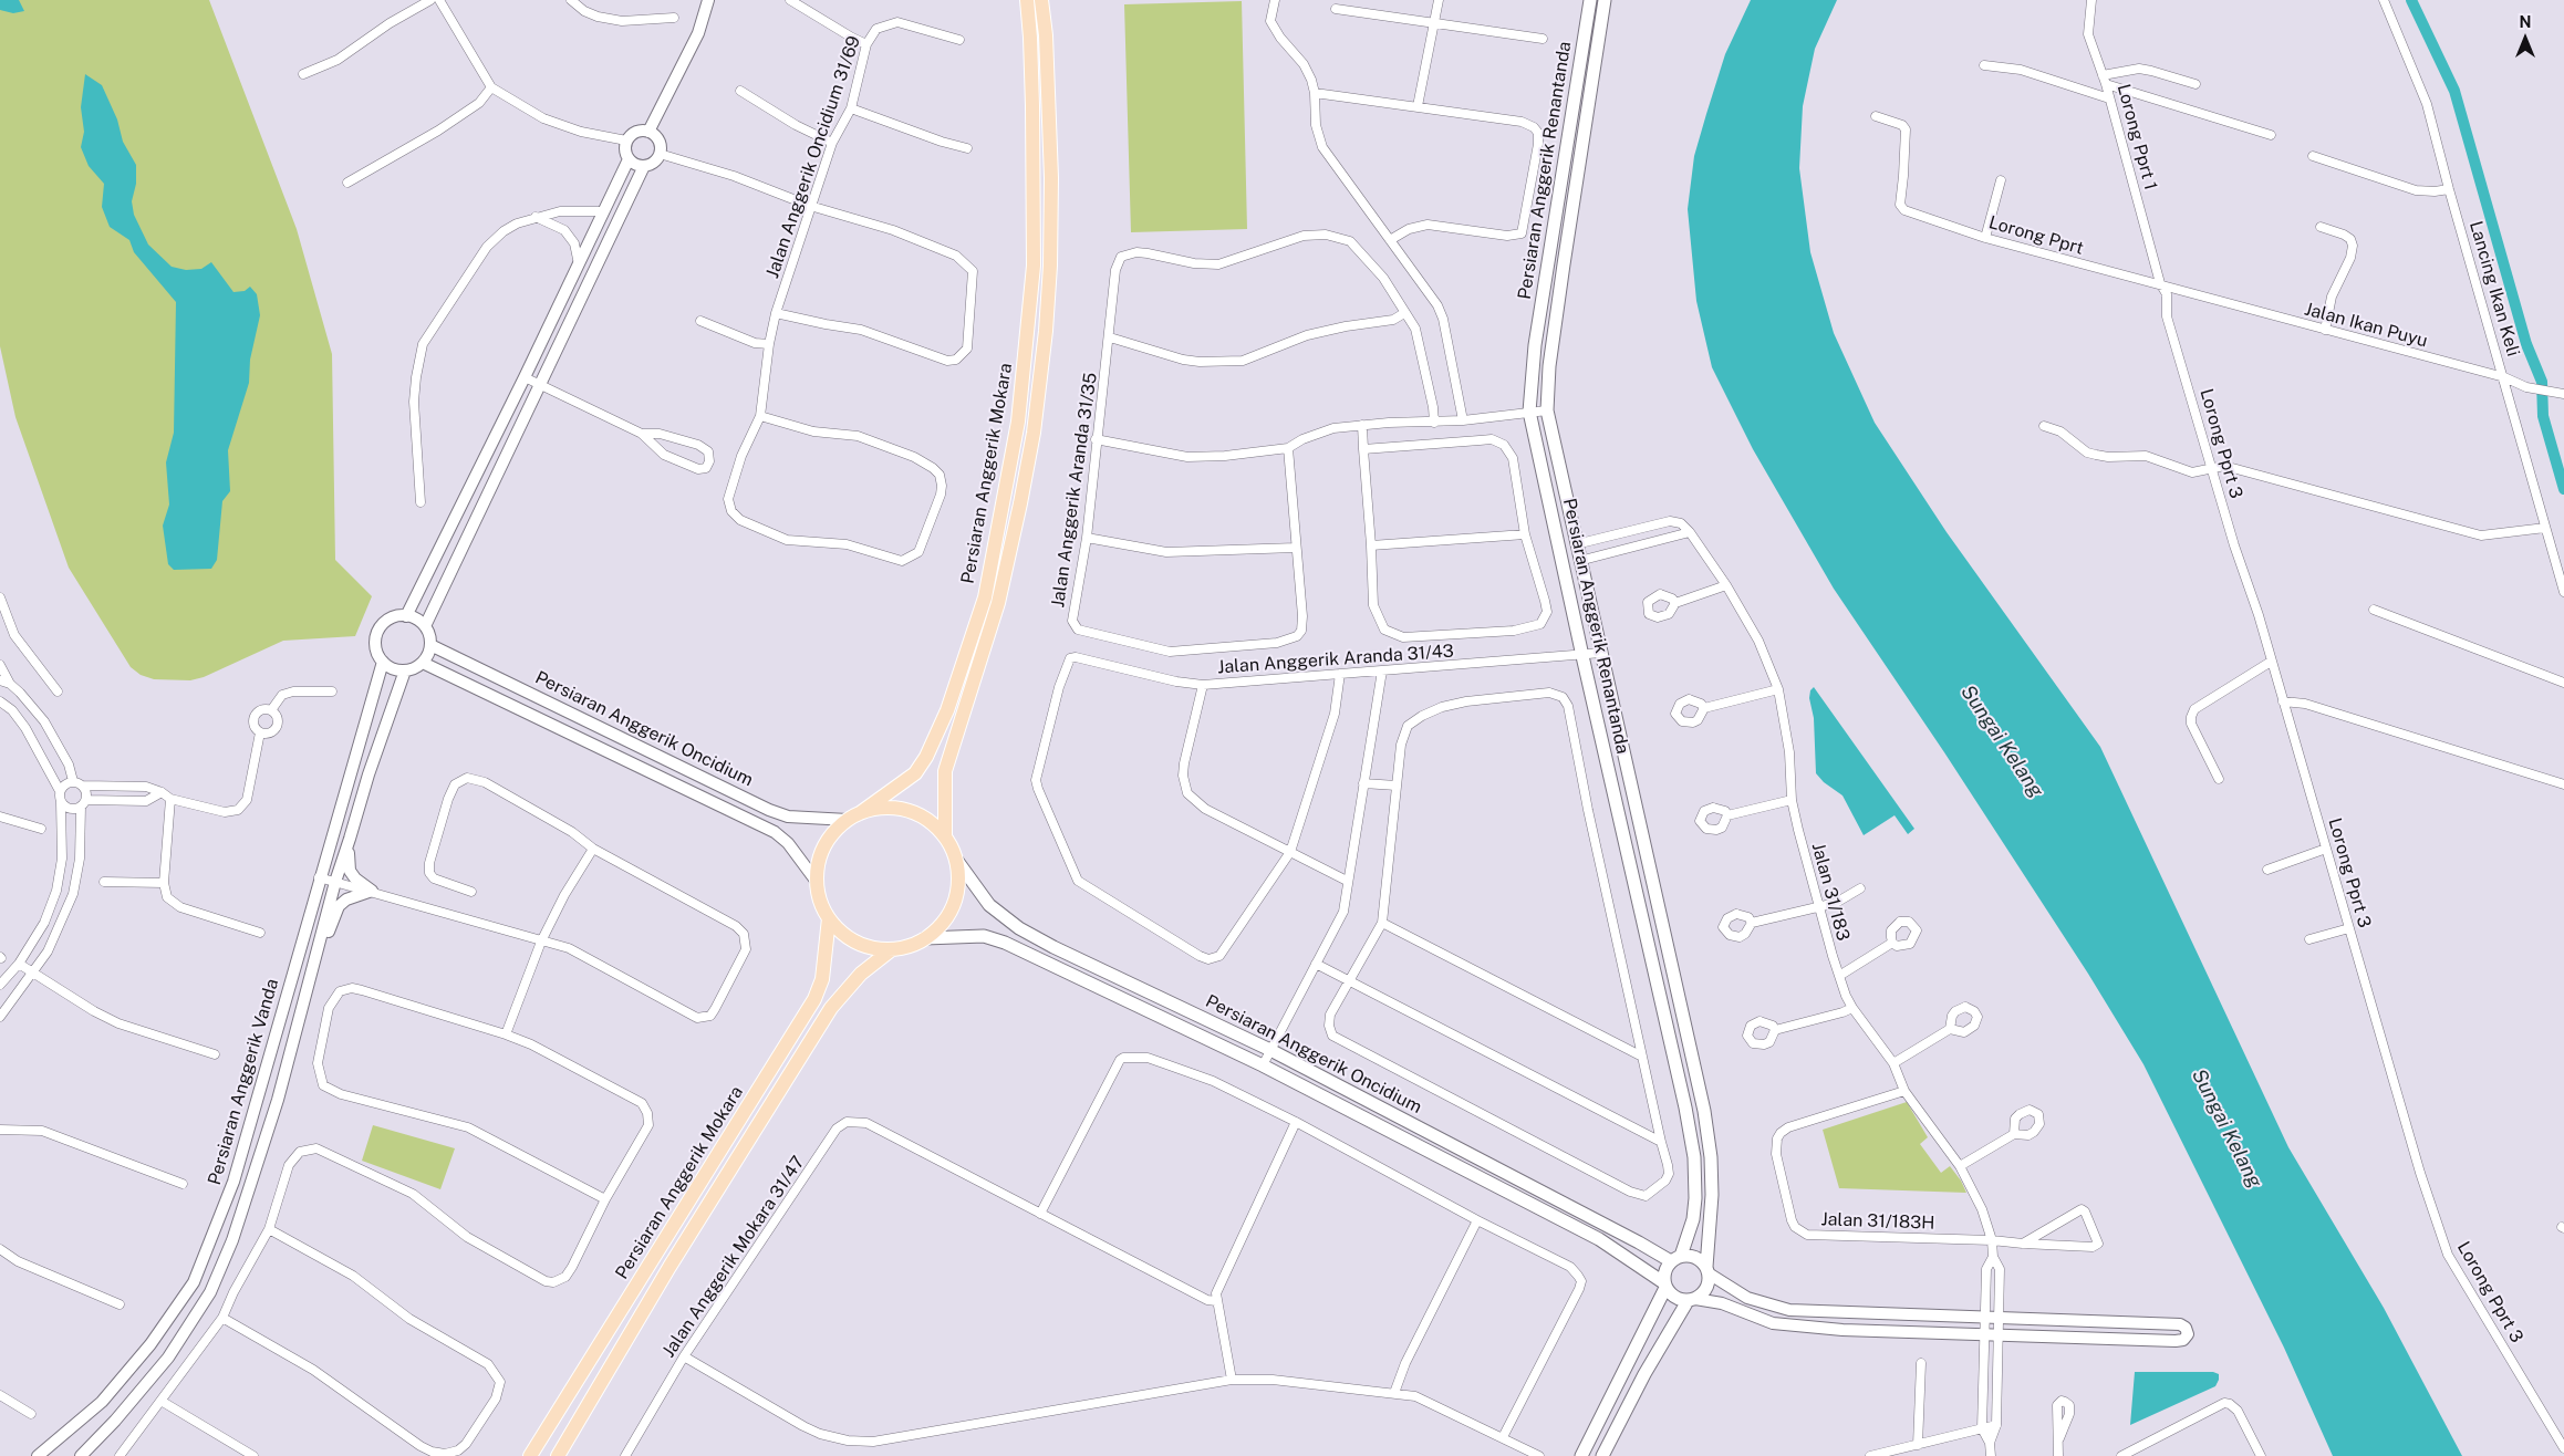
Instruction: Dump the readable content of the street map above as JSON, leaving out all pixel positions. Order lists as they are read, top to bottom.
{
  "streets": {
    "main road": ["Persiaran Anggerik Renantanda", "Persiaran Anggerik Mokara", "Persiaran Anggerik Oncidium"],
    "street": [
      "Lorong Pprt 1",
      "Jalan Anggerik Oncidium 31/69",
      "Lorong Pprt",
      "Lancing Ikan Keli",
      "Jalan Ikan Puyu",
      "Lorong Pprt 3",
      "Jalan Anggerik Aranda 31/35",
      "Jalan Anggerik Aranda 31/43",
      "Jalan 31/183",
      "Persiaran Anggerik Vanda",
      "Jalan 31/183H",
      "Jalan Anggerik Mokara 31/47"
    ]
  },
  "crossings": [
    ["Lorong Pprt 1", "Lorong Pprt"],
    ["Lorong Pprt 1", "Jalan Ikan Puyu"],
    ["Lorong Pprt 1", "Lorong Pprt 3"],
    ["Persiaran Anggerik Renantanda", "Jalan Anggerik Aranda 31/43"],
    ["Persiaran Anggerik Renantanda", "Persiaran Anggerik Oncidium"],
    ["Lorong Pprt", "Jalan Ikan Puyu"],
    ["Lorong Pprt", "Lorong Pprt 3"],
    ["Lancing Ikan Keli", "Jalan Ikan Puyu"],
    ["Jalan Ikan Puyu", "Lorong Pprt 3"],
    ["Persiaran Anggerik Mokara", "Persiaran Anggerik Oncidium"],
    ["Persiaran Anggerik Oncidium", "Persiaran Anggerik Vanda"],
    ["Jalan 31/183", "Jalan 31/183H"]
  ],
  "water": ["Sungai Kelang"],
  "north": "top"
}
